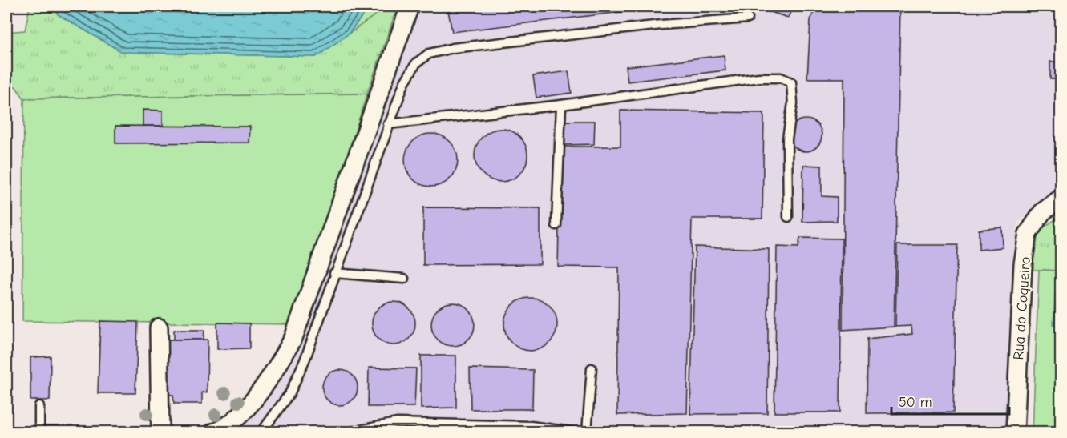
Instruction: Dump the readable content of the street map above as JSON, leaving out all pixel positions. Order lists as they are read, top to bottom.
{
  "streets": {
    "street": ["Rua do Coqueiro"]
  },
  "scale_bar": "50 m"
}
